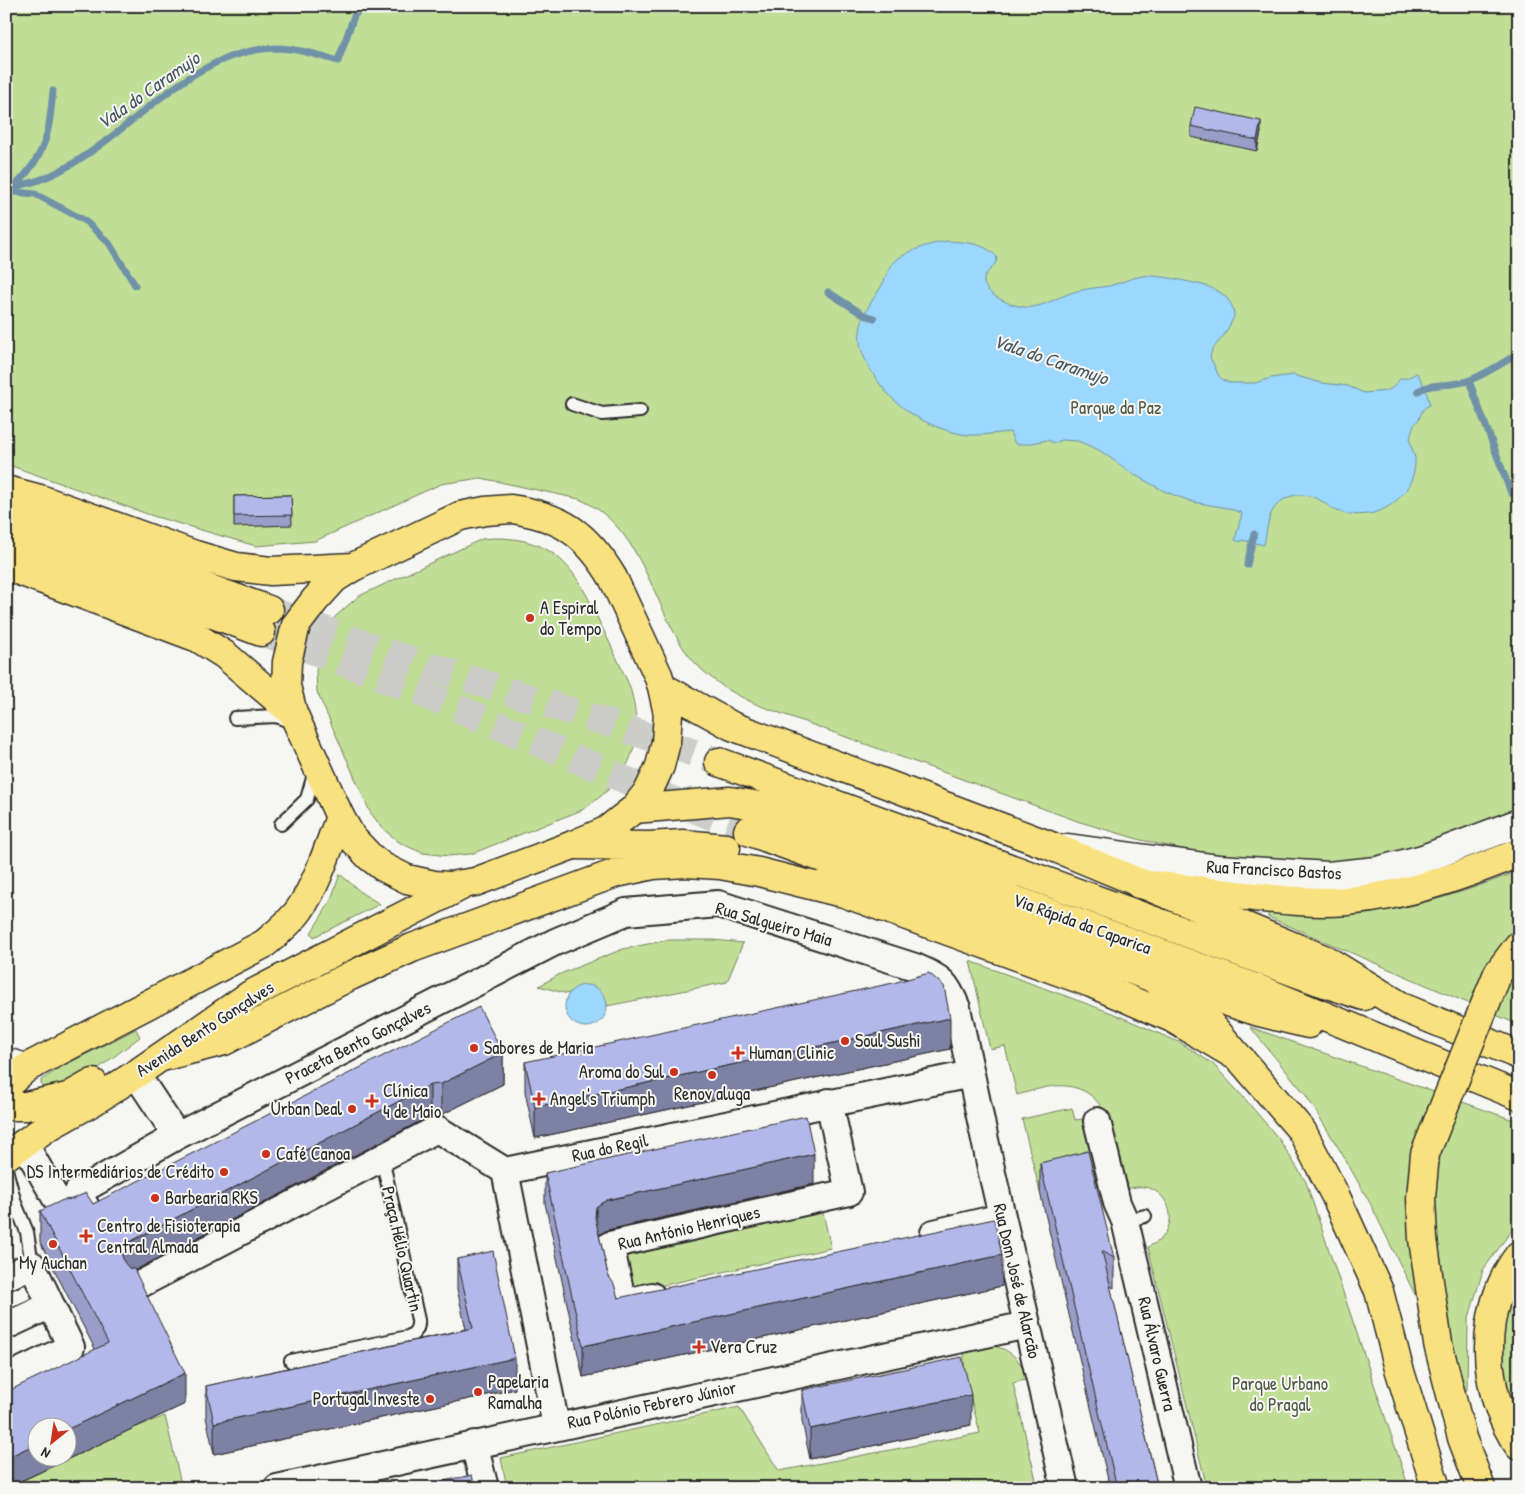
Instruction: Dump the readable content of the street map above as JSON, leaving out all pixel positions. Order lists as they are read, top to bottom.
{
  "streets": {
    "main road": ["Via Rápida da Caparica", "Avenida Bento Gonçalves"],
    "street": [
      "Rua Francisco Bastos",
      "Rua Salgueiro Maia",
      "Praceta Bento Gonçalves",
      "Rua do Regil",
      "Rua António Henriques",
      "Praça Hélio Quartin",
      "Rua Dom José de Alarcão",
      "Rua Álvaro Guerra",
      "Rua Polónio Febrero Júnior"
    ]
  },
  "crossings": [
    ["Rua Salgueiro Maia", "Praceta Bento Gonçalves"],
    ["Rua Salgueiro Maia", "Rua do Regil"],
    ["Rua Salgueiro Maia", "Rua Dom José de Alarcão"],
    ["Avenida Bento Gonçalves", "Praceta Bento Gonçalves"],
    ["Rua do Regil", "Rua António Henriques"],
    ["Rua do Regil", "Praça Hélio Quartin"],
    ["Rua do Regil", "Rua Dom José de Alarcão"],
    ["Rua Dom José de Alarcão", "Rua Polónio Febrero Júnior"]
  ],
  "water": ["Vala do Caramujo"],
  "parks": ["Parque da Paz", "Parque Urbano do Pragal"],
  "places": {
    "other": [
      "A Espiral do Tempo",
      "Soul Sushi",
      "Sabores de Maria",
      "Aroma do Sul",
      "Renov aluga",
      "Urban Deal",
      "Café Canoa",
      "DS Intermediários de Crédito",
      "Barbearia RKS",
      "My Auchan",
      "Papelaria Ramalha",
      "Portugal Investe"
    ],
    "health": [
      "Human Clinic",
      "Angel's Triumph",
      "Clínica 4 de Maio",
      "Centro de Fisioterapia Central Almada",
      "Vera Cruz"
    ]
  },
  "north": "bottom left"
}
